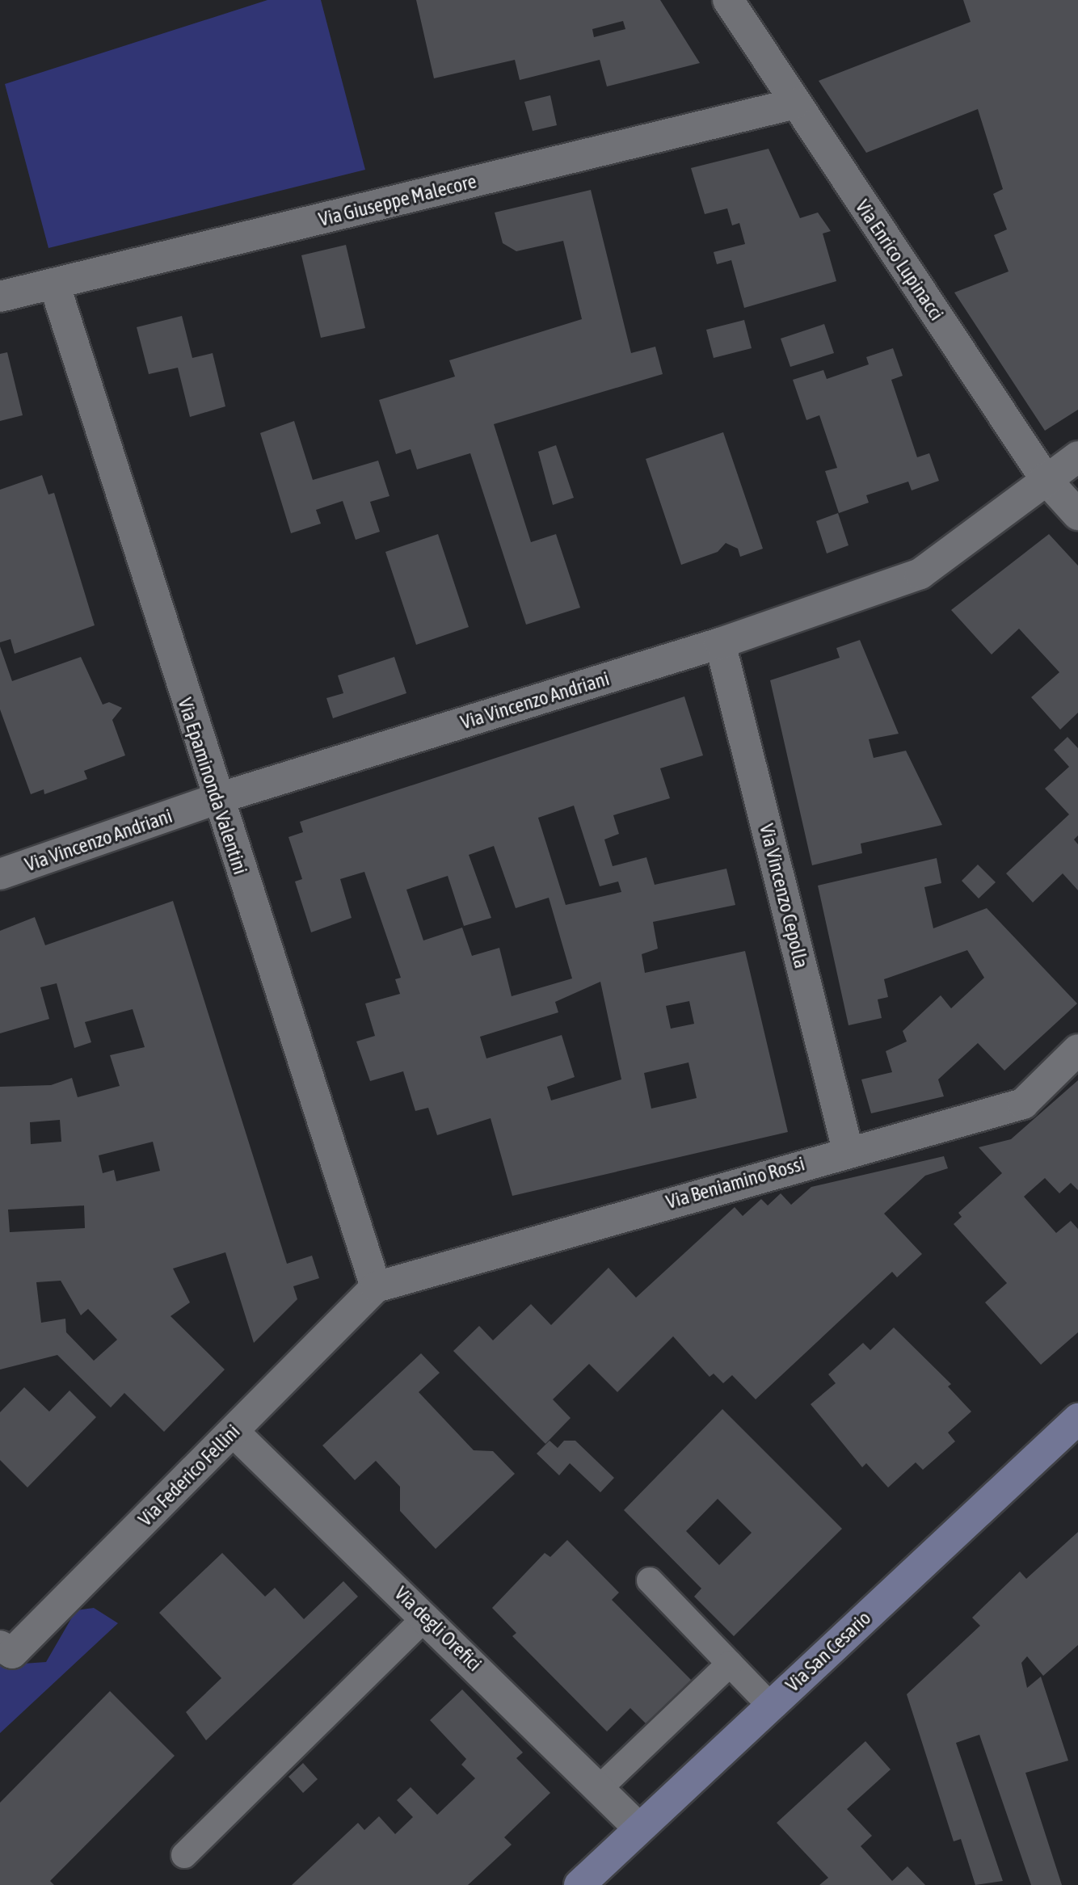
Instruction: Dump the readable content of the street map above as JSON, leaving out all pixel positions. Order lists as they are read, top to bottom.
{
  "streets": {
    "main road": ["Via San Cesario"],
    "street": [
      "Via Giuseppe Malecore",
      "Via Enrico Lupinacci",
      "Via Vincenzo Andriani",
      "Via Epaminonda Valentini",
      "Via Vincenzo Cepolla",
      "Via Beniamino Rossi",
      "Via Federico Fellini",
      "Via degli Orefici"
    ]
  },
  "crossings": [
    ["Via Giuseppe Malecore", "Via Enrico Lupinacci"],
    ["Via Giuseppe Malecore", "Via Epaminonda Valentini"],
    ["Via Enrico Lupinacci", "Via Vincenzo Andriani"],
    ["Via Vincenzo Andriani", "Via Epaminonda Valentini"],
    ["Via Vincenzo Andriani", "Via Vincenzo Cepolla"],
    ["Via Epaminonda Valentini", "Via Beniamino Rossi"],
    ["Via Epaminonda Valentini", "Via Federico Fellini"],
    ["Via Vincenzo Cepolla", "Via Beniamino Rossi"],
    ["Via Beniamino Rossi", "Via Federico Fellini"],
    ["Via Federico Fellini", "Via degli Orefici"],
    ["Via degli Orefici", "Via San Cesario"]
  ]
}
